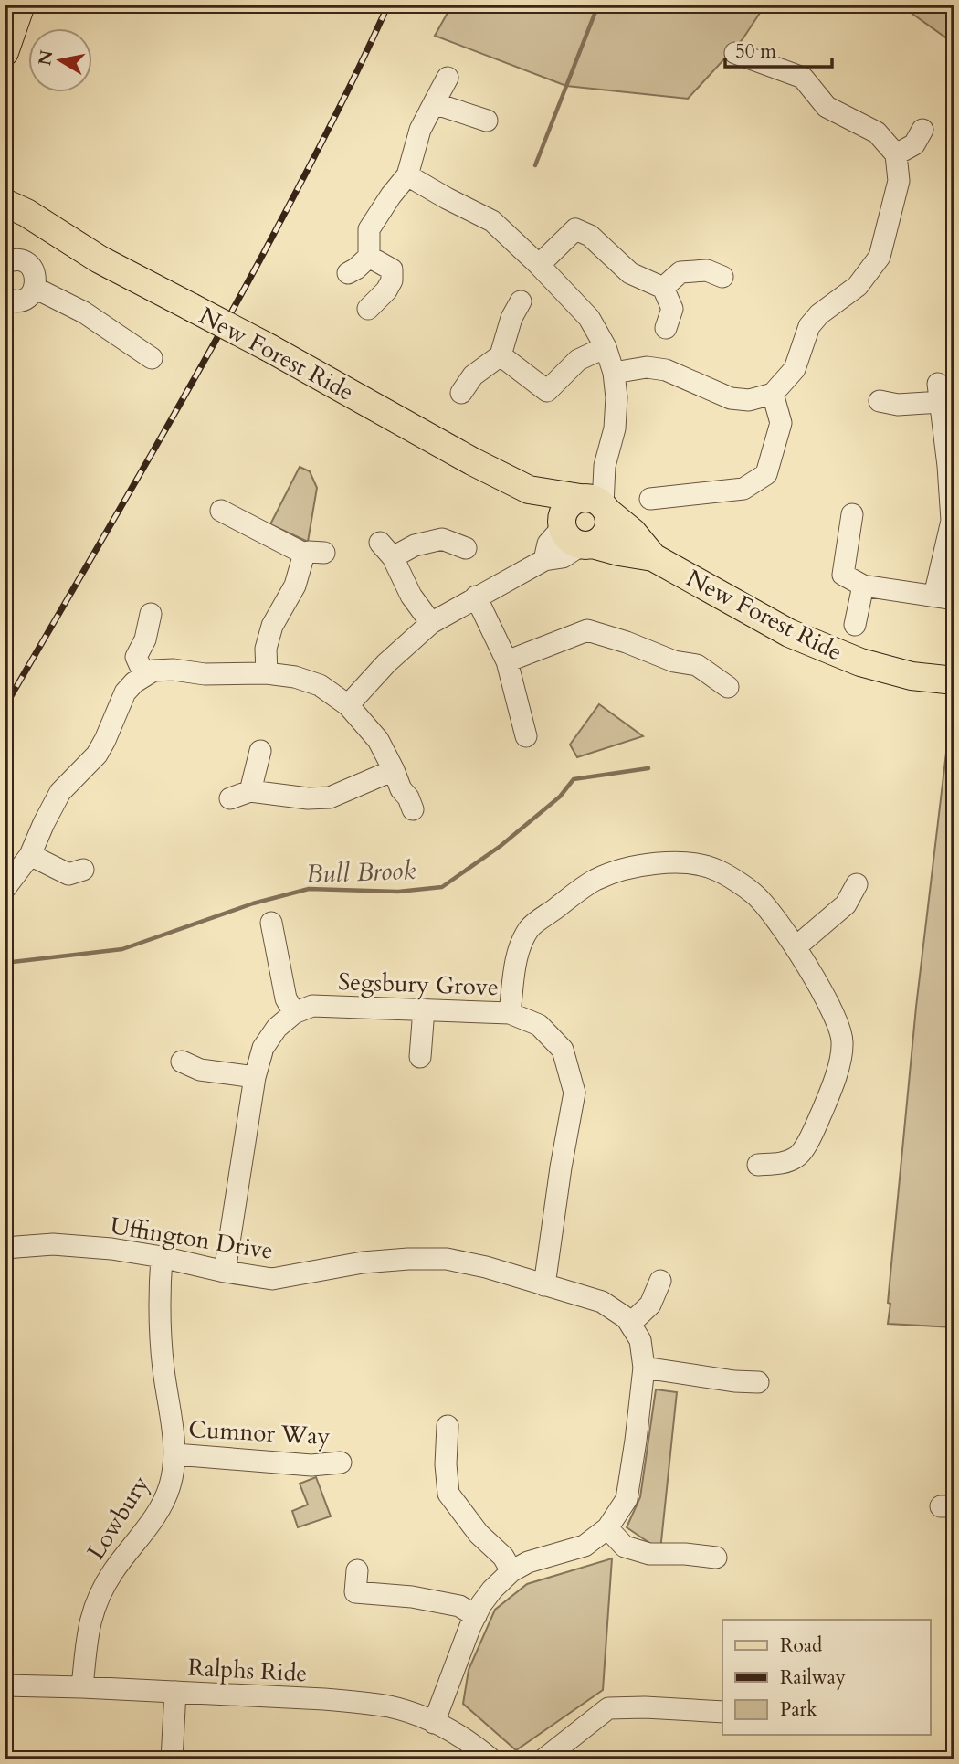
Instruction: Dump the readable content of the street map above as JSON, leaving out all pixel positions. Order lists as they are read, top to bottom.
{
  "streets": {
    "main road": ["New Forest Ride"],
    "street": [
      "Segsbury Grove",
      "Uffington Drive",
      "Cumnor Way",
      "Lowbury",
      "Ralphs Ride"
    ]
  },
  "crossings": [
    ["Segsbury Grove", "Uffington Drive"],
    ["Uffington Drive", "Lowbury"],
    ["Cumnor Way", "Lowbury"],
    ["Lowbury", "Ralphs Ride"]
  ],
  "water": ["Bull Brook"],
  "legend": ["Road", "Railway", "Park"],
  "scale_bar": "50 m",
  "north": "left"
}
